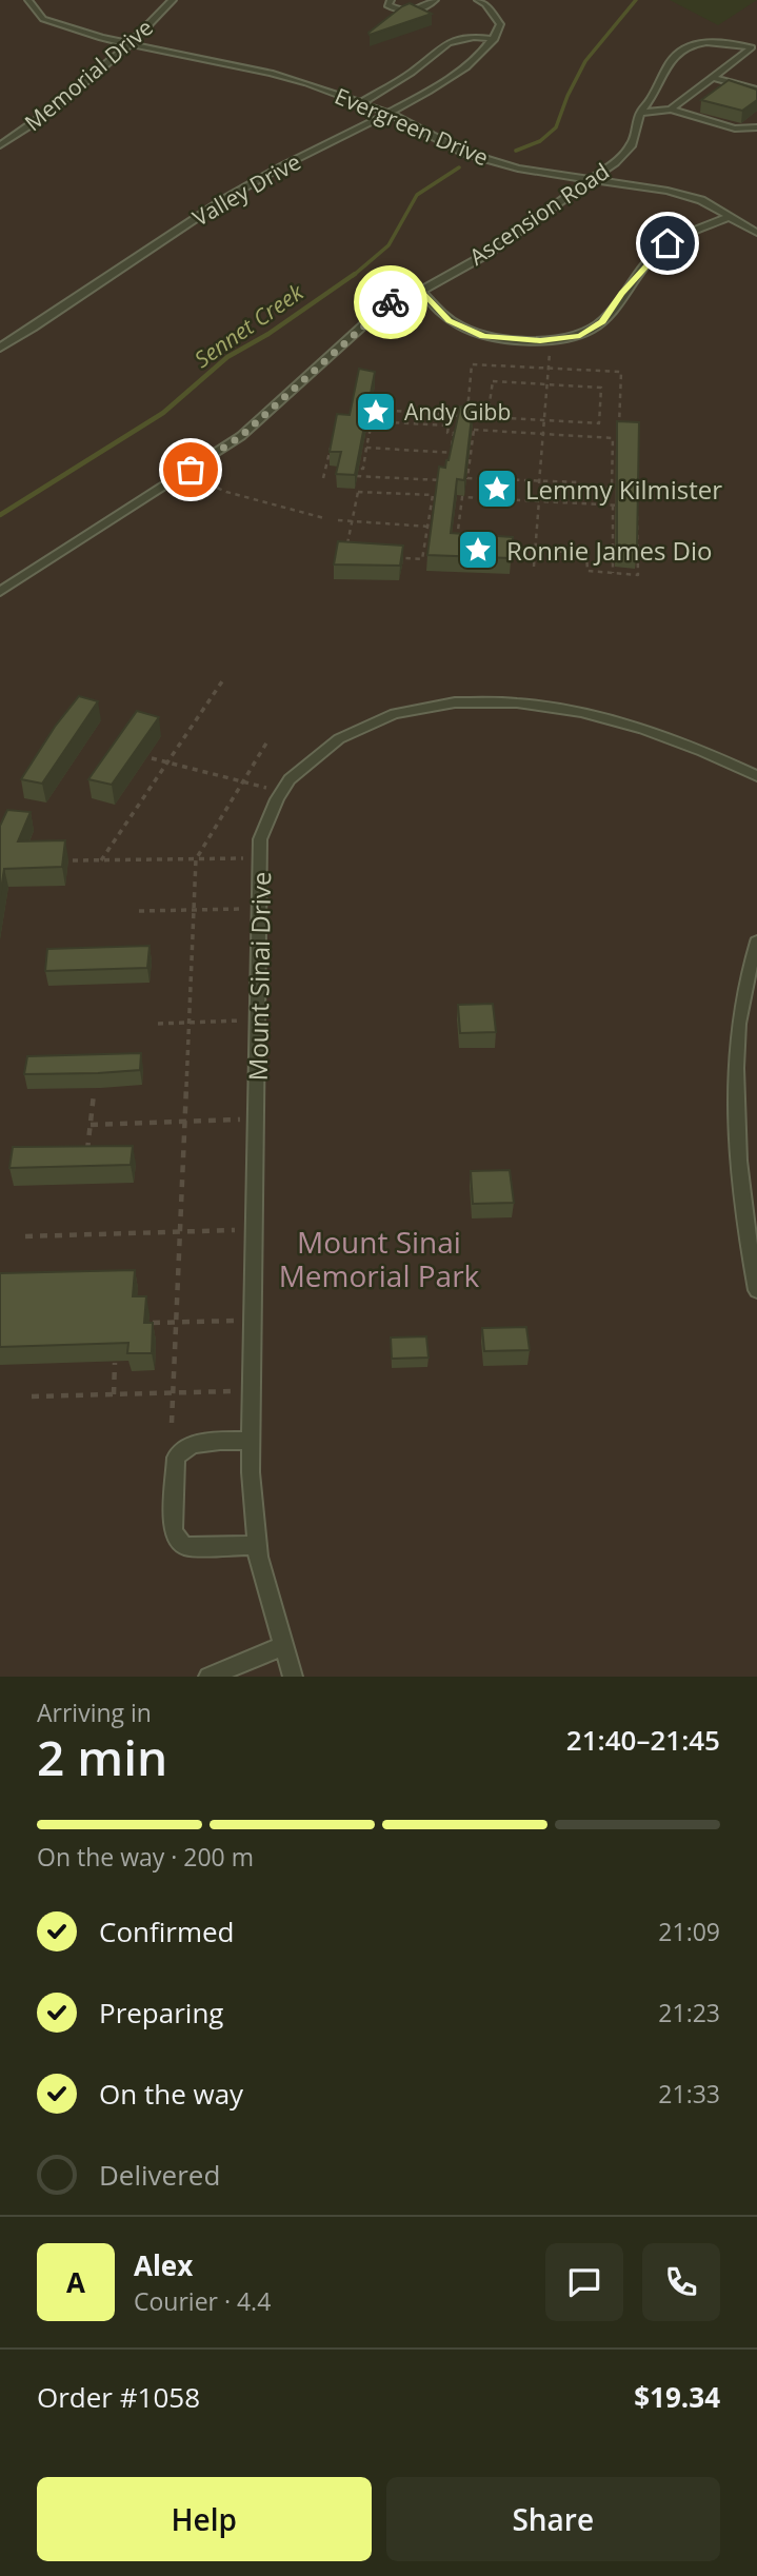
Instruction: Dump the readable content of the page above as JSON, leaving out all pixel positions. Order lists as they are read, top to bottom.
{
  "streets": {
    "lane": [
      "Memorial Drive",
      "Evergreen Drive",
      "Valley Drive",
      "Ascension Road",
      "Mount Sinai Drive"
    ]
  },
  "crossings": [
    ["Memorial Drive", "Evergreen Drive"],
    ["Evergreen Drive", "Valley Drive"],
    ["Evergreen Drive", "Ascension Road"]
  ],
  "water": ["Sennet Creek"],
  "parks": ["Mount Sinai Memorial Park"],
  "places": {
    "place": ["Andy Gibb", "Lemmy Kilmister", "Ronnie James Dio"]
  },
  "page": {
    "heading": ["2 min", "Arriving in", "21:40–21:45"],
    "panel": [
      "Alex",
      "Courier · 4.4",
      "Order #1058",
      "$19.34"
    ],
    "bar": "On the way · 200 m",
    "list": [
      ["Confirmed", "21:09"],
      ["Preparing", "21:23"],
      ["On the way", "21:33"],
      "Delivered"
    ],
    "round": "A",
    "buttons": ["Help", "Share"]
  }
}
